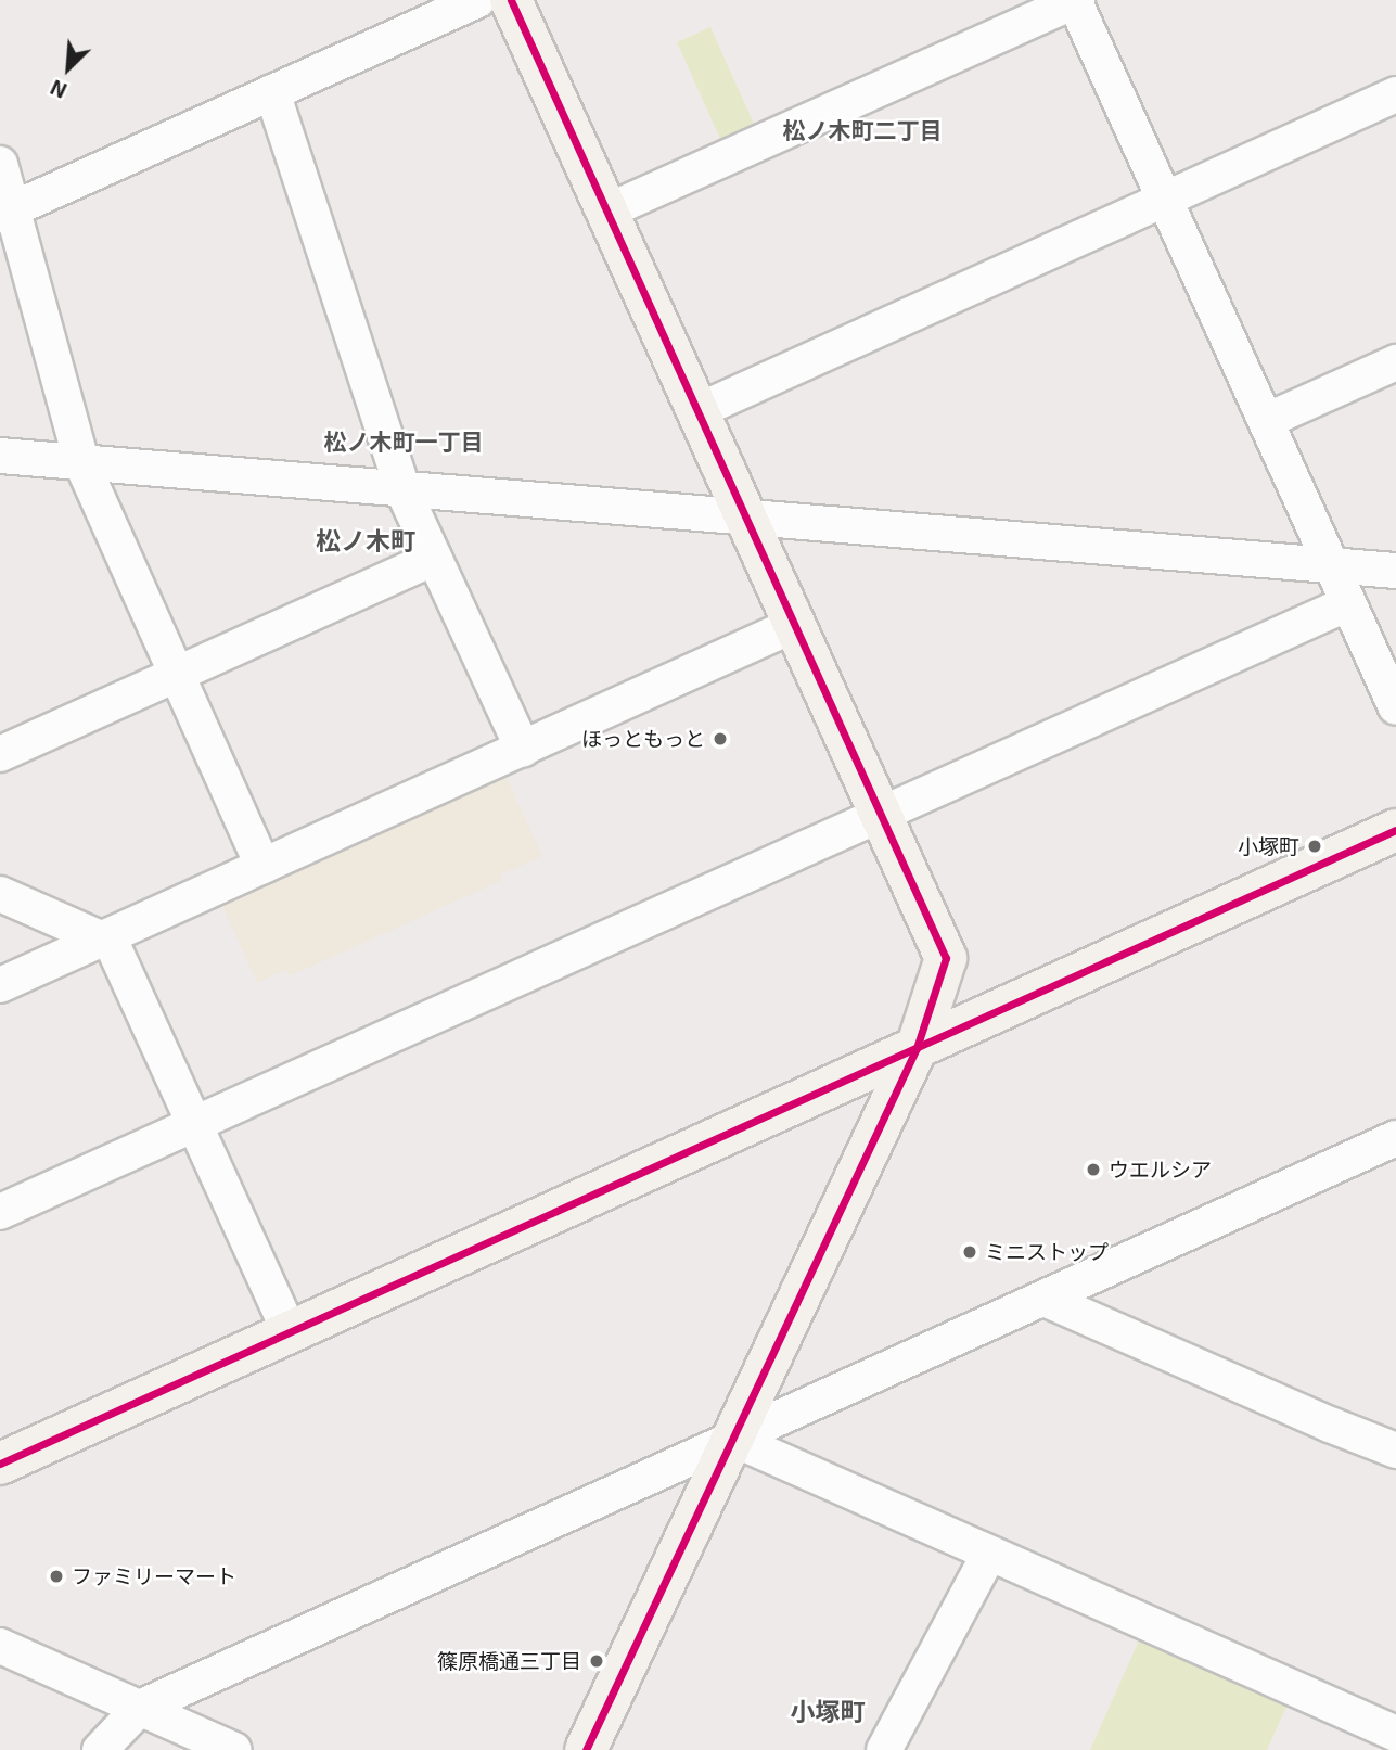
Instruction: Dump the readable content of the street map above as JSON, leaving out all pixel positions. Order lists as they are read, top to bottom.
{
  "districts": [
    "松ノ木町二丁目",
    "松ノ木町一丁目",
    "松ノ木町",
    "小塚町"
  ],
  "places": [
    "ほっともっと",
    "小塚町",
    "ウエルシア",
    "ミニストップ",
    "ファミリーマート",
    "篠原橋通三丁目"
  ],
  "north": "bottom left"
}
